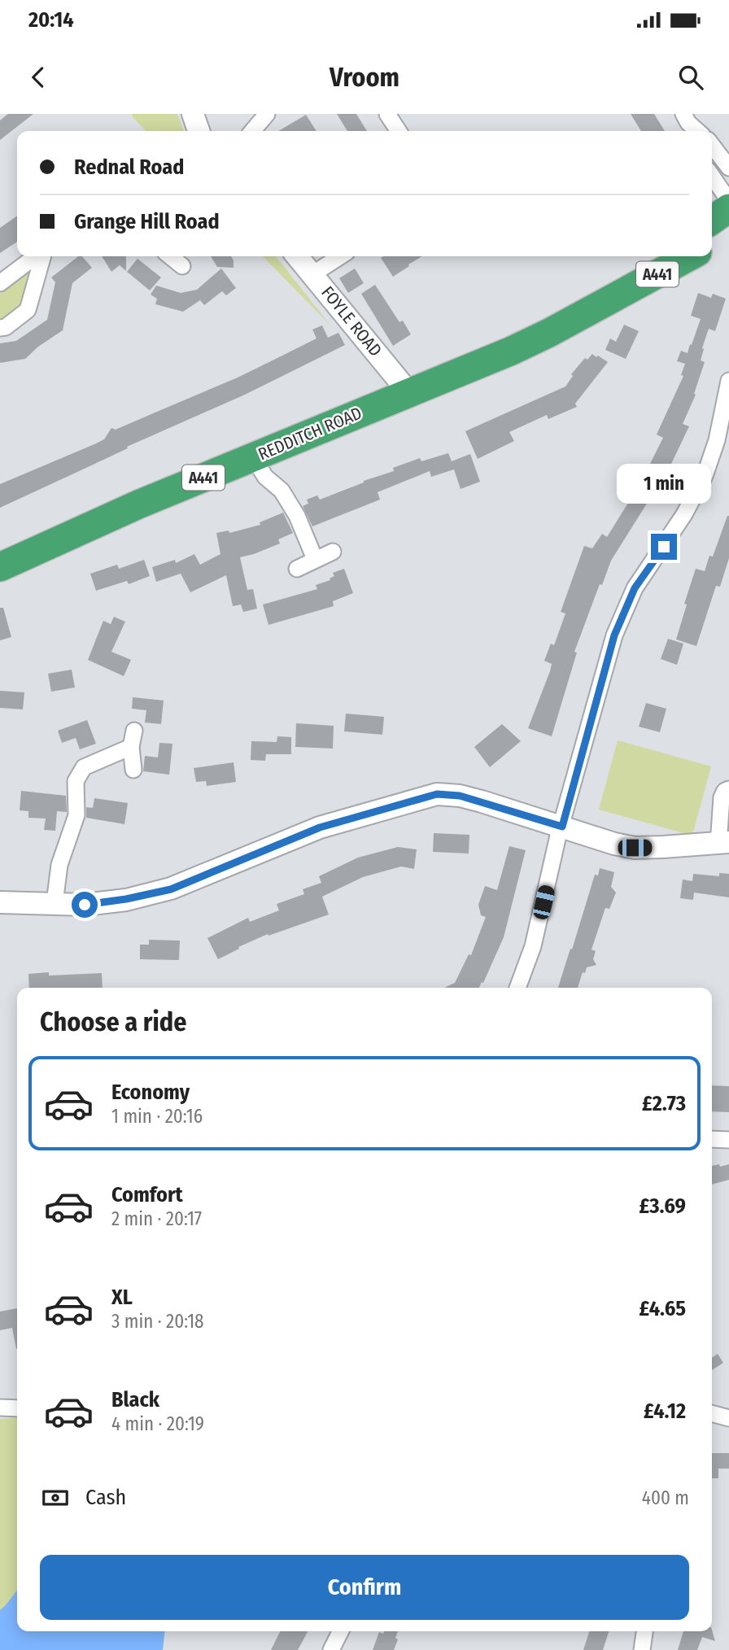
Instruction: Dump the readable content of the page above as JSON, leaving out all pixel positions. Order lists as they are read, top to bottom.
{
  "streets": {
    "highway": ["A441", "REDDITCH ROAD"],
    "street": ["FOYLE ROAD"]
  },
  "crossings": [
    ["FOYLE ROAD", "REDDITCH ROAD"]
  ],
  "page": {
    "status": "20:14",
    "header": "Vroom",
    "banner": ["Rednal Road", "Grange Hill Road"],
    "bubble": "1 min",
    "heading": "Choose a ride",
    "list": [
      {
        "name": "Economy",
        "note": "1 min · 20:16",
        "value": "£2.73"
      },
      {
        "name": "Comfort",
        "note": "2 min · 20:17",
        "value": "£3.69"
      },
      {
        "name": "XL",
        "note": "3 min · 20:18",
        "value": "£4.65"
      },
      {
        "name": "Black",
        "note": "4 min · 20:19",
        "value": "£4.12"
      }
    ],
    "pay": ["Cash", "400 m"],
    "buttons": "Confirm"
  }
}
